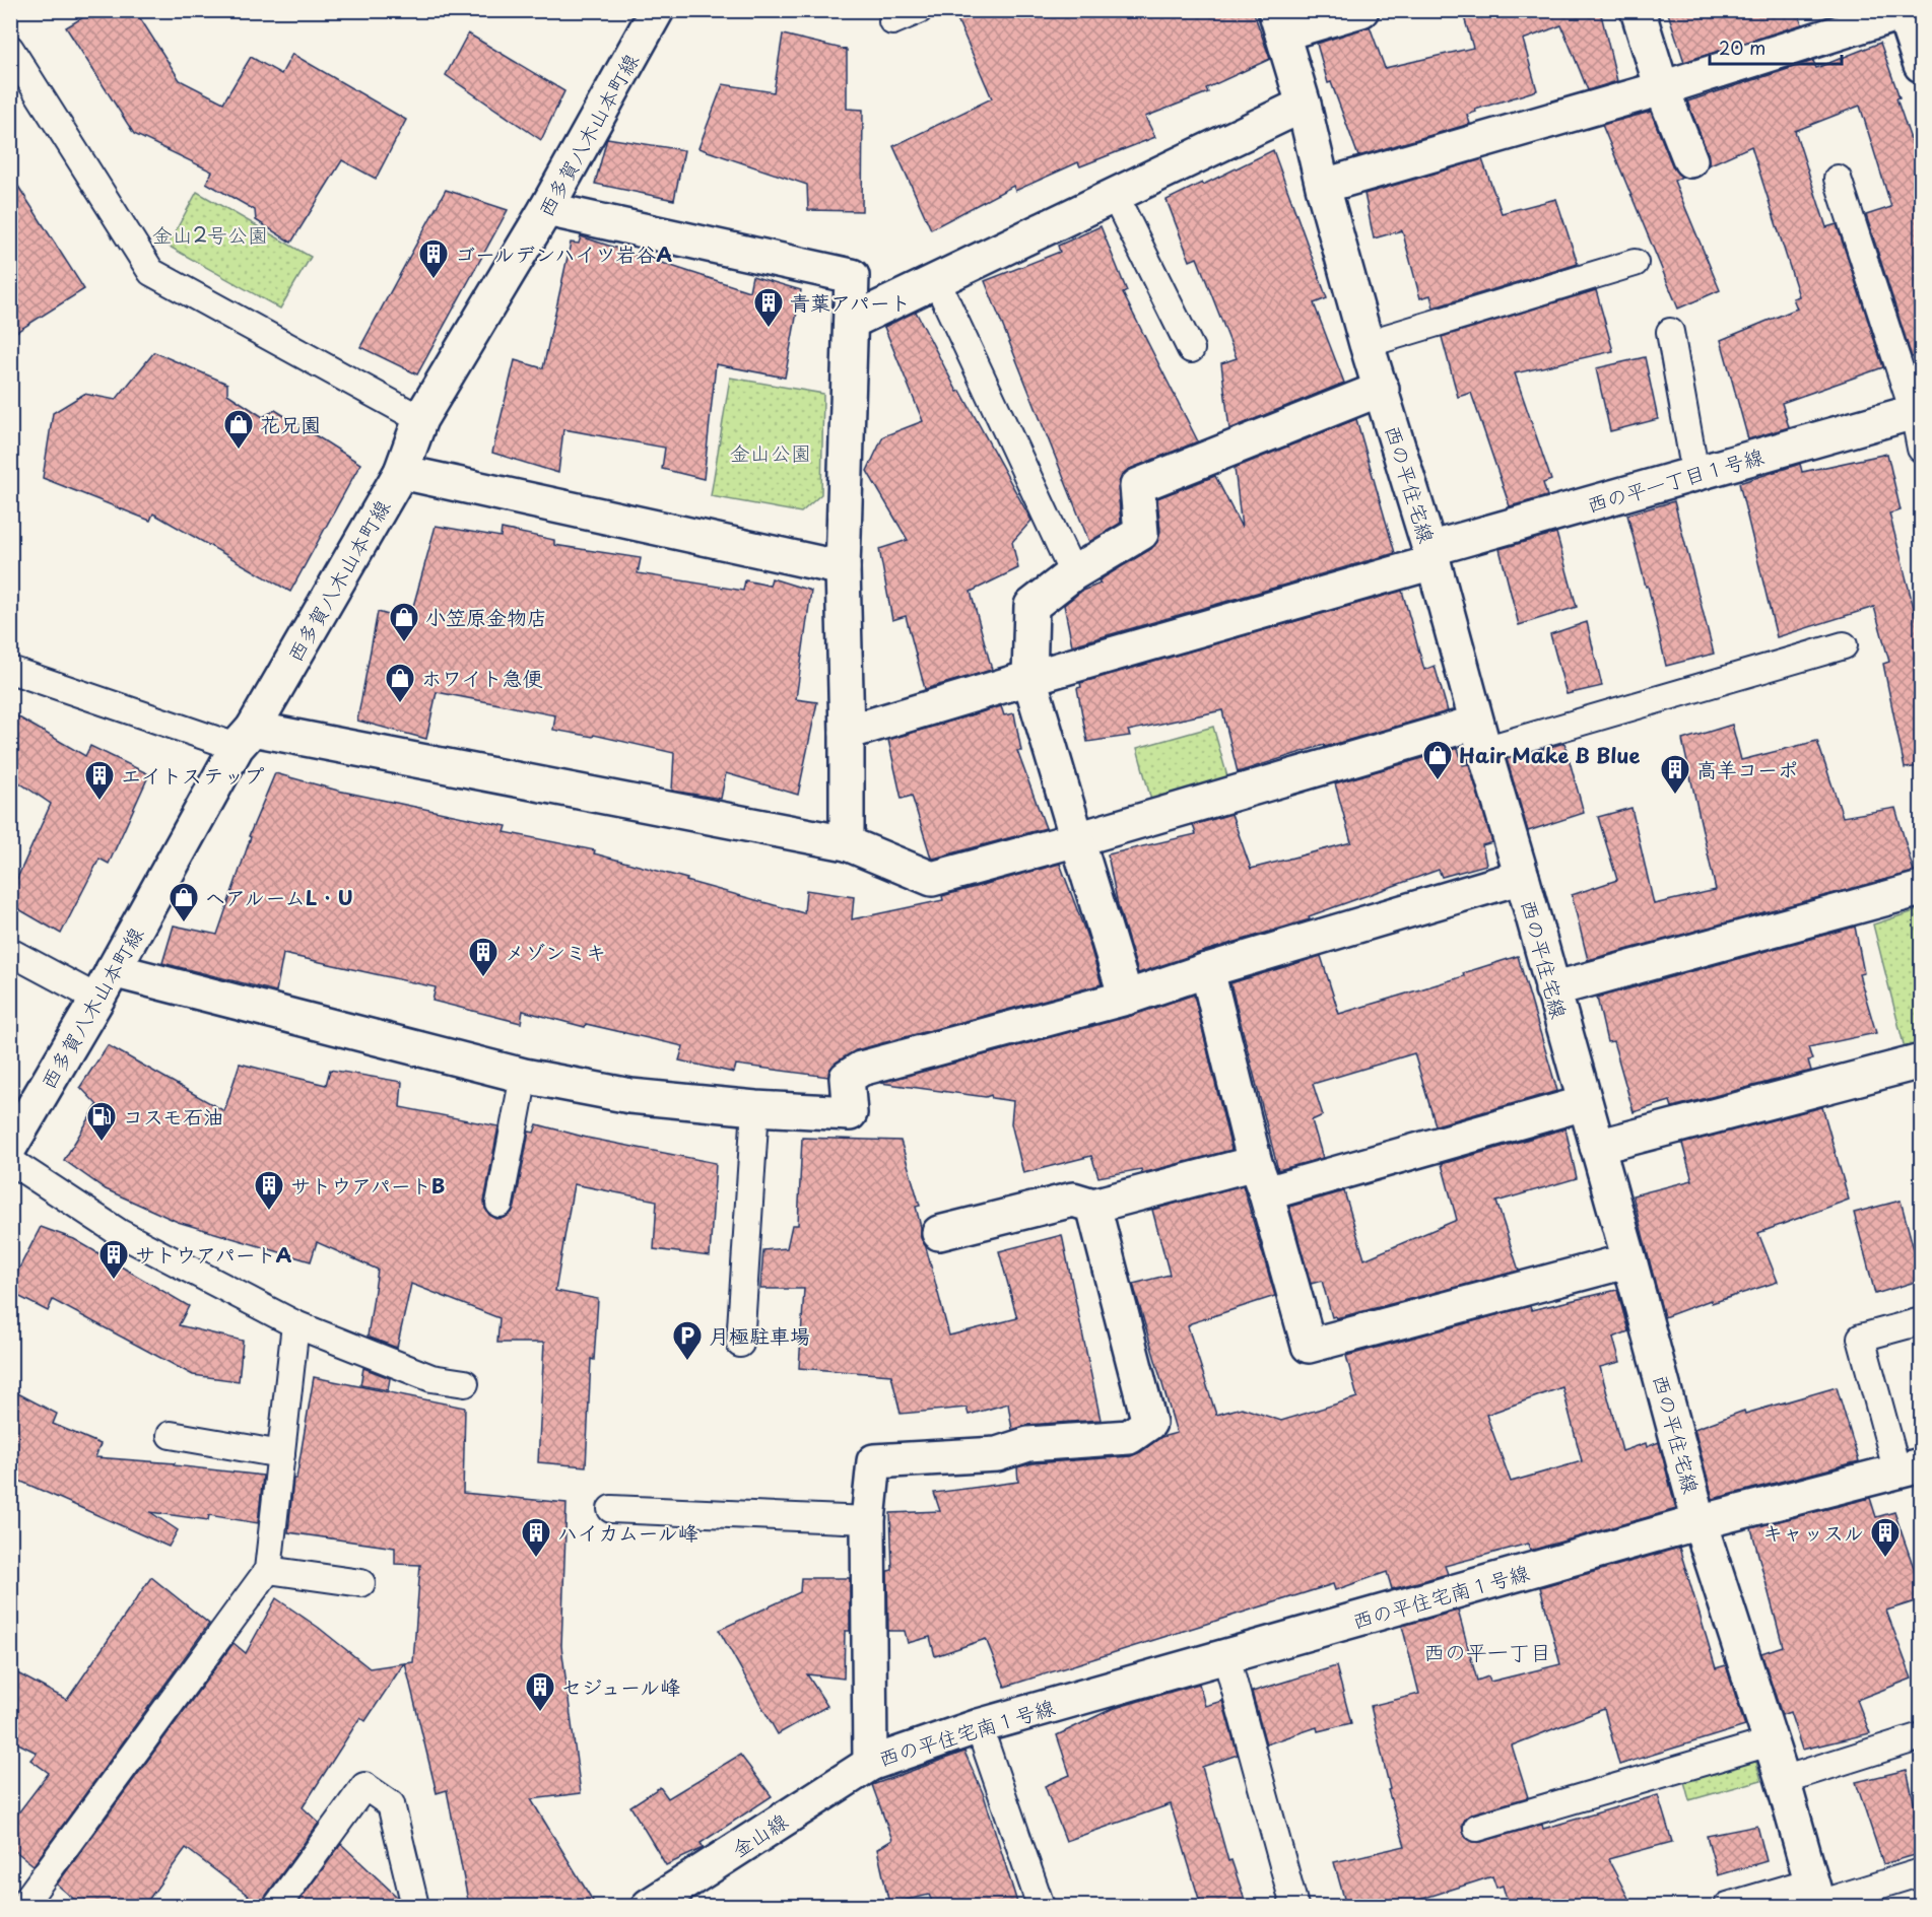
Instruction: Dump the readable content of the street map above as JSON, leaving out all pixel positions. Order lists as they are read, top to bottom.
{
  "streets": {
    "street": [
      "西多賀八木山本町線",
      "西の平一丁目１号線",
      "西の平住宅線",
      "西の平住宅南１号線",
      "金山線"
    ]
  },
  "crossings": [
    ["西の平一丁目１号線", "西の平住宅線"],
    ["西の平住宅線", "西の平住宅南１号線"],
    ["西の平住宅南１号線", "金山線"]
  ],
  "districts": ["西の平一丁目"],
  "parks": ["金山2号公園", "金山公園"],
  "places": {
    "building": [
      "ゴールデンハイツ岩谷A",
      "青葉アパート",
      "高羊コーポ",
      "エイトステップ",
      "メゾンミキ",
      "サトウアパートB",
      "サトウアパートA",
      "ハイカムール峰",
      "キャッスル",
      "セジュール峰"
    ],
    "shop": [
      "花兄園",
      "小笠原金物店",
      "ホワイト急便",
      "Hair Make B Blue",
      "ヘアルームL・U"
    ],
    "fuel station": ["コスモ石油"],
    "parking": ["月極駐車場"]
  },
  "scale_bar": "20 m"
}
